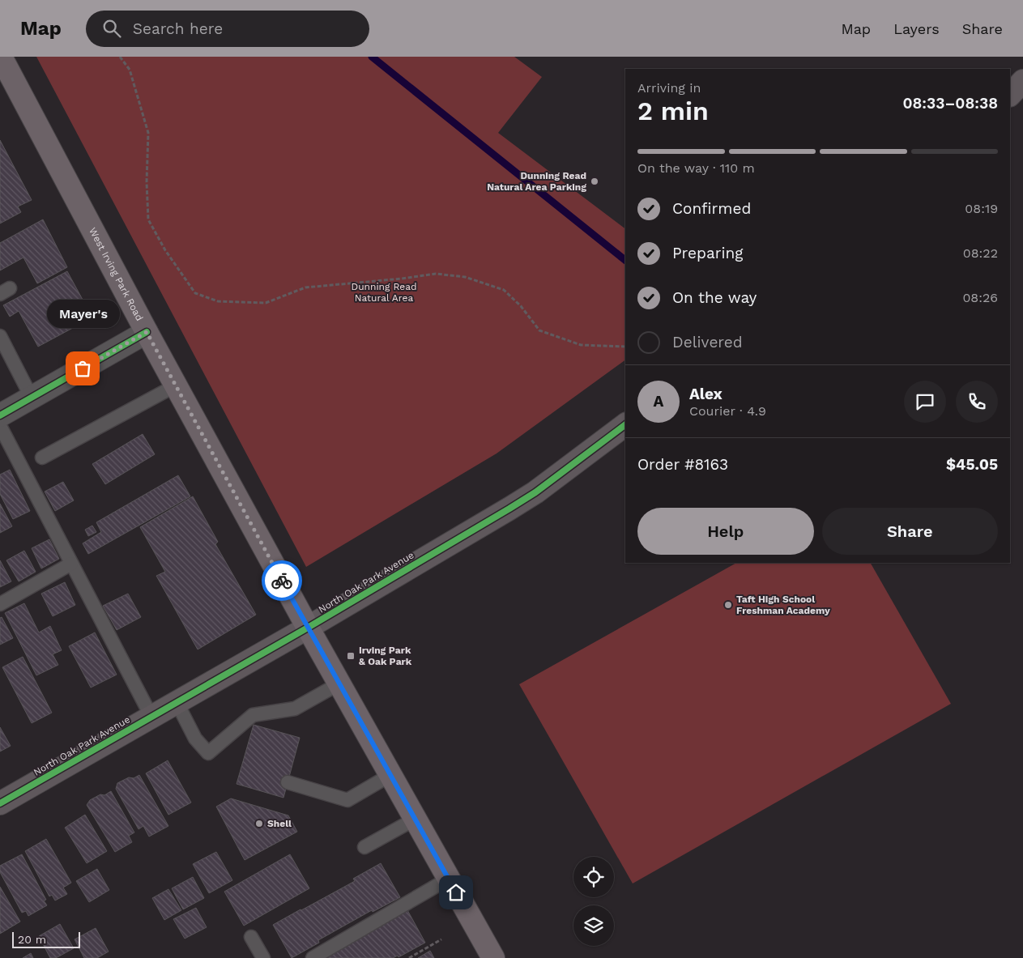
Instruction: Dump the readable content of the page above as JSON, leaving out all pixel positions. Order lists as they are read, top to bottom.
{
  "streets": {
    "main road": ["West Irving Park Road"],
    "street": ["North Oak Park Avenue"]
  },
  "crossings": [
    ["West Irving Park Road", "North Oak Park Avenue"]
  ],
  "parks": ["Dunning Read Natural Area"],
  "places": {
    "other": [
      "Dunning Read Natural Area Parking",
      "Mayer's",
      "Taft High School Freshman Academy",
      "Shell"
    ],
    "transit": ["Irving Park & Oak Park"]
  },
  "scale_bar": "20 m",
  "page": {
    "header": "Map",
    "search": "Search here",
    "nav": ["Map", "Layers", "Share"],
    "heading": ["2 min", "Arriving in", "08:33–08:38"],
    "panel": [
      "Alex",
      "Courier · 4.9",
      "Order #8163",
      "$45.05"
    ],
    "bar": "On the way · 110 m",
    "list": [
      ["Confirmed", "08:19"],
      ["Preparing", "08:22"],
      ["On the way", "08:26"],
      "Delivered"
    ],
    "bubble": "Mayer's",
    "round": "A",
    "buttons": ["Help", "Share"],
    "scale": "20 m"
  }
}
